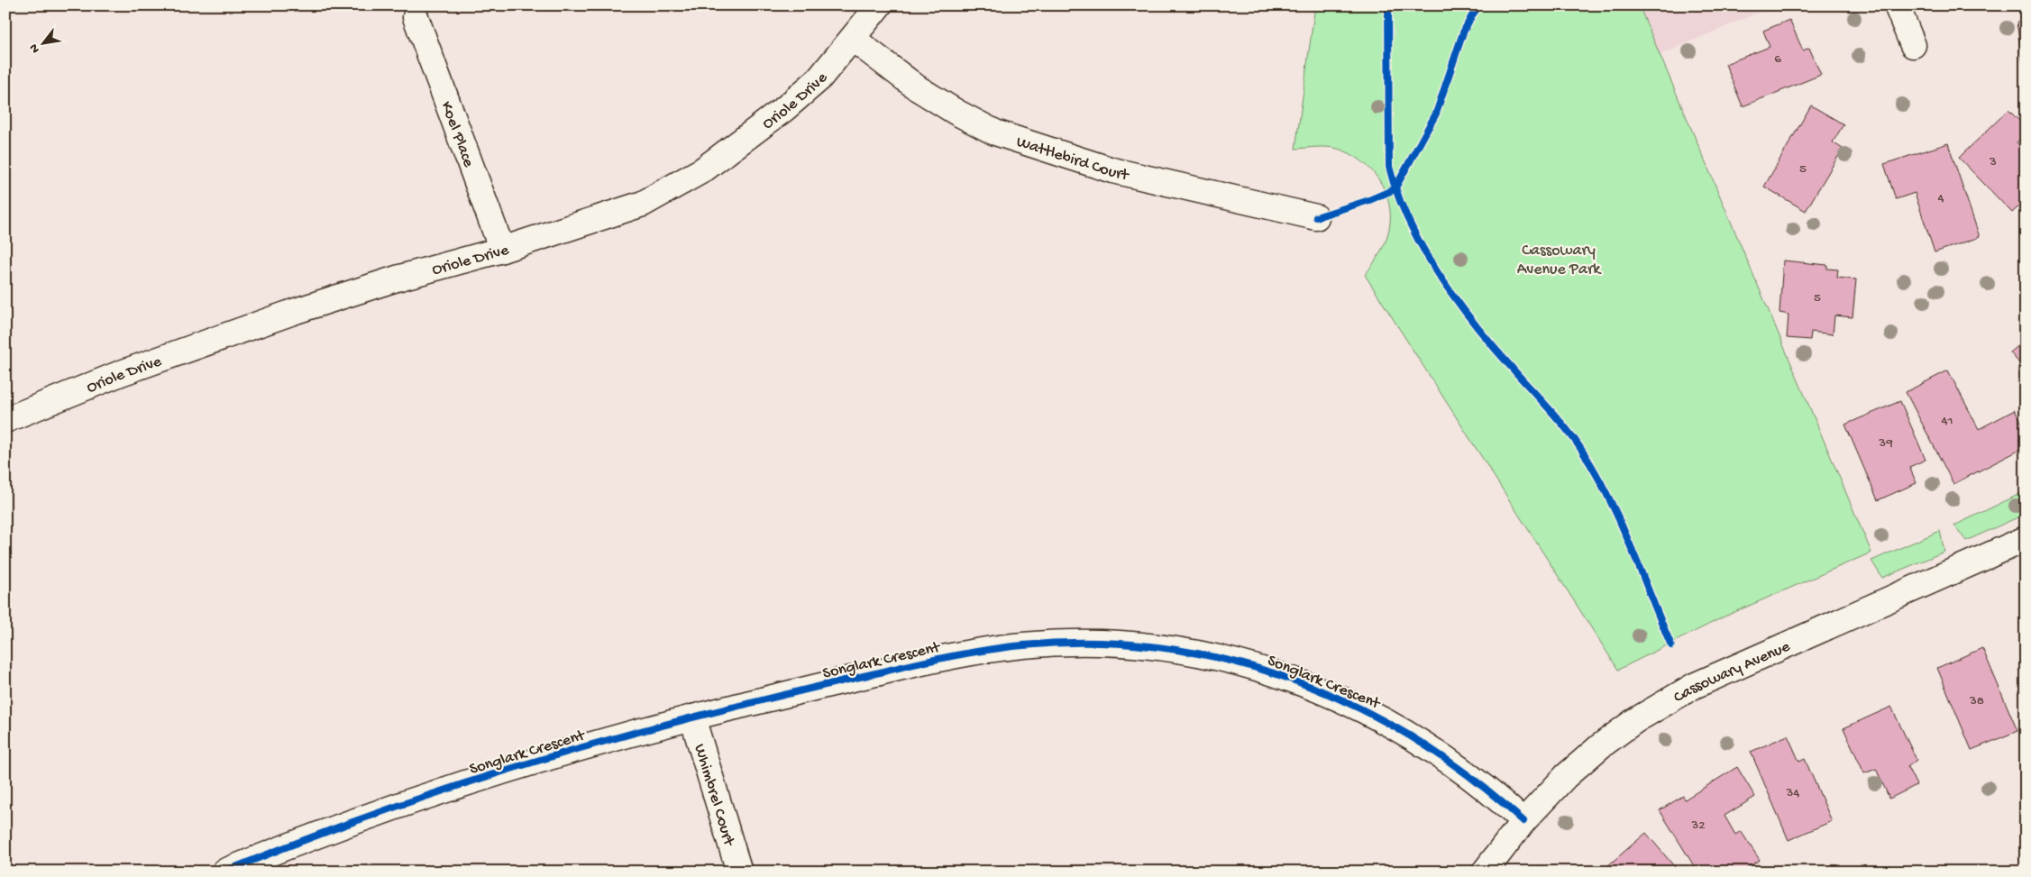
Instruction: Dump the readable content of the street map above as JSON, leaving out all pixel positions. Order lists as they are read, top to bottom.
{
  "streets": {
    "street": [
      "Oriole Drive",
      "Koel Place",
      "Wattlebird Court",
      "Songlark Crescent",
      "Cassowary Avenue",
      "Whimbrel Court"
    ]
  },
  "crossings": [
    ["Oriole Drive", "Koel Place"],
    ["Oriole Drive", "Wattlebird Court"],
    ["Songlark Crescent", "Cassowary Avenue"],
    ["Songlark Crescent", "Whimbrel Court"]
  ],
  "parks": ["Cassowary Avenue Park"],
  "house_numbers": [
    "6",
    "3",
    "5",
    "4",
    "5",
    "41",
    "39",
    "38",
    "34",
    "32"
  ],
  "north": "bottom left"
}
